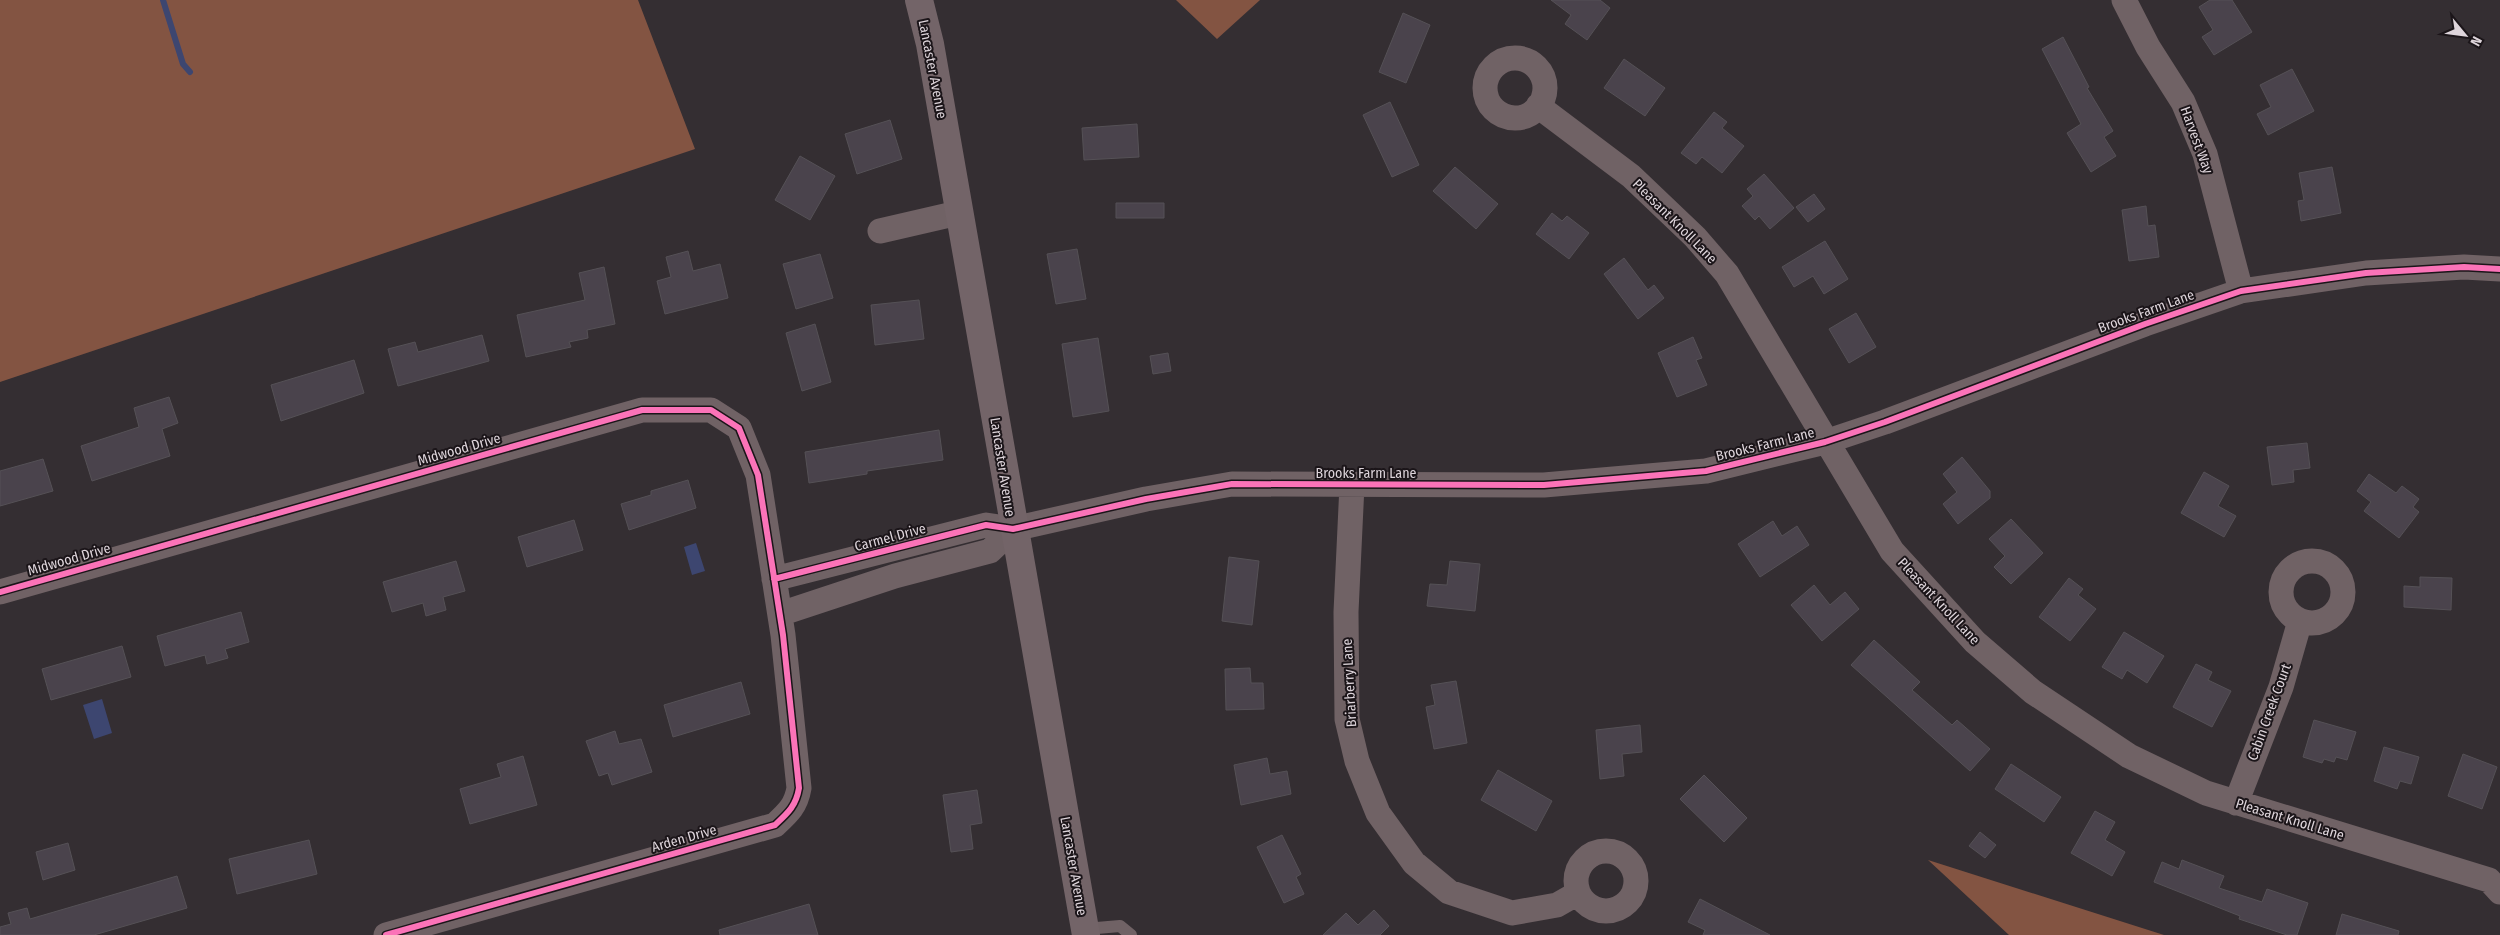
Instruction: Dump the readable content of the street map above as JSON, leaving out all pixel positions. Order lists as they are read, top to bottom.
{
  "streets": {
    "main road": ["Lancaster Avenue"],
    "street": [
      "Harvest Way",
      "Pleasant Knoll Lane",
      "Brooks Farm Lane",
      "Midwood Drive",
      "Carmel Drive",
      "Briarberry Lane",
      "Cabin Creek Court",
      "Arden Drive"
    ]
  },
  "crossings": [
    ["Lancaster Avenue", "Brooks Farm Lane"],
    ["Lancaster Avenue", "Carmel Drive"],
    ["Harvest Way", "Brooks Farm Lane"],
    ["Pleasant Knoll Lane", "Brooks Farm Lane"],
    ["Pleasant Knoll Lane", "Cabin Creek Court"],
    ["Brooks Farm Lane", "Carmel Drive"],
    ["Brooks Farm Lane", "Briarberry Lane"],
    ["Midwood Drive", "Carmel Drive"],
    ["Midwood Drive", "Arden Drive"]
  ],
  "north": "bottom right"
}
